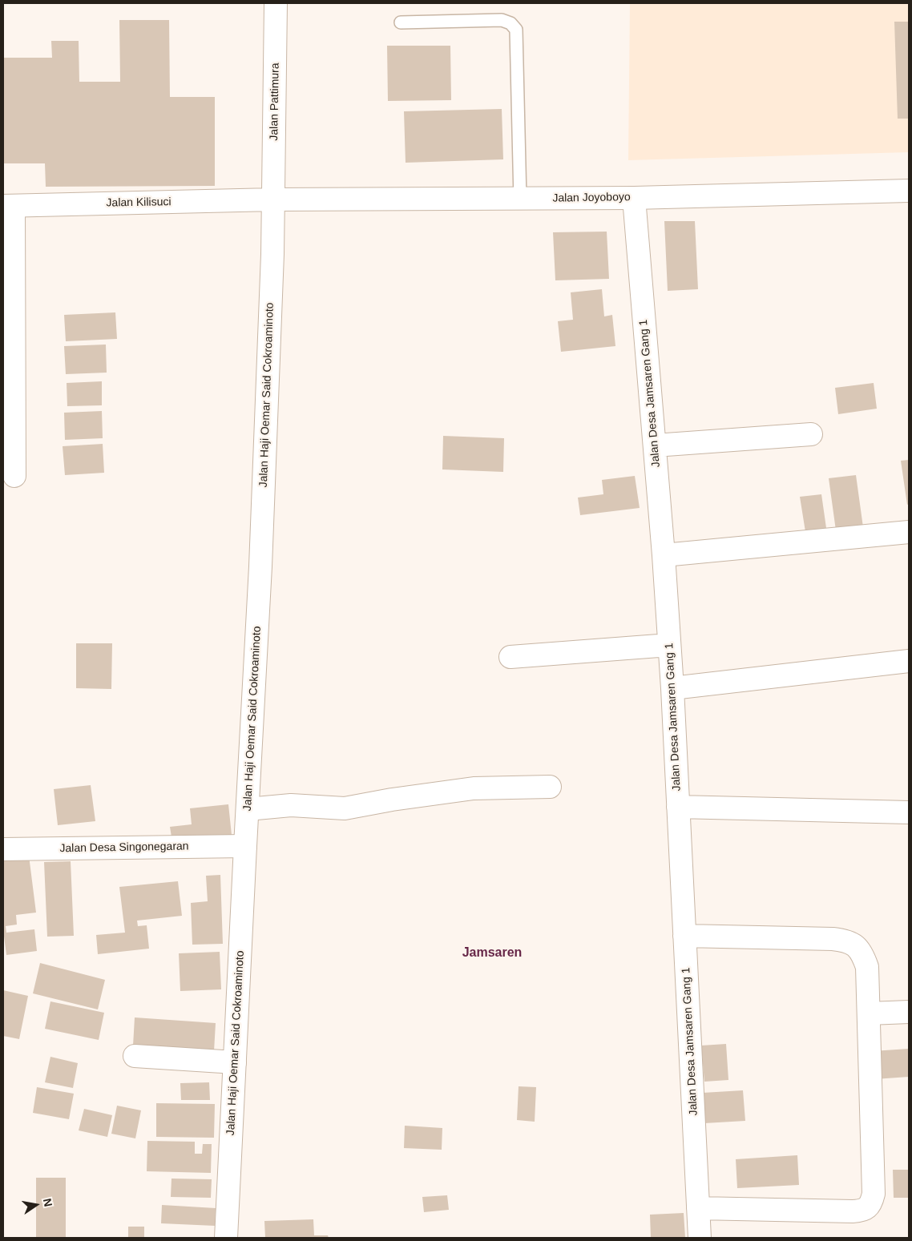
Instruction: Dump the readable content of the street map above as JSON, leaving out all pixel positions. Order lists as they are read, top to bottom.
{
  "streets": {
    "street": [
      "Jalan Pattimura",
      "Jalan Joyoboyo",
      "Jalan Kilisuci",
      "Jalan Desa Jamsaren Gang 1",
      "Jalan Haji Oemar Said Cokroaminoto",
      "Jalan Desa Singonegaran"
    ]
  },
  "crossings": [
    ["Jalan Pattimura", "Jalan Joyoboyo"],
    ["Jalan Pattimura", "Jalan Kilisuci"],
    ["Jalan Pattimura", "Jalan Haji Oemar Said Cokroaminoto"],
    ["Jalan Joyoboyo", "Jalan Kilisuci"],
    ["Jalan Joyoboyo", "Jalan Desa Jamsaren Gang 1"],
    ["Jalan Joyoboyo", "Jalan Haji Oemar Said Cokroaminoto"],
    ["Jalan Kilisuci", "Jalan Haji Oemar Said Cokroaminoto"],
    ["Jalan Haji Oemar Said Cokroaminoto", "Jalan Desa Singonegaran"]
  ],
  "districts": ["Jamsaren"],
  "north": "right"
}
